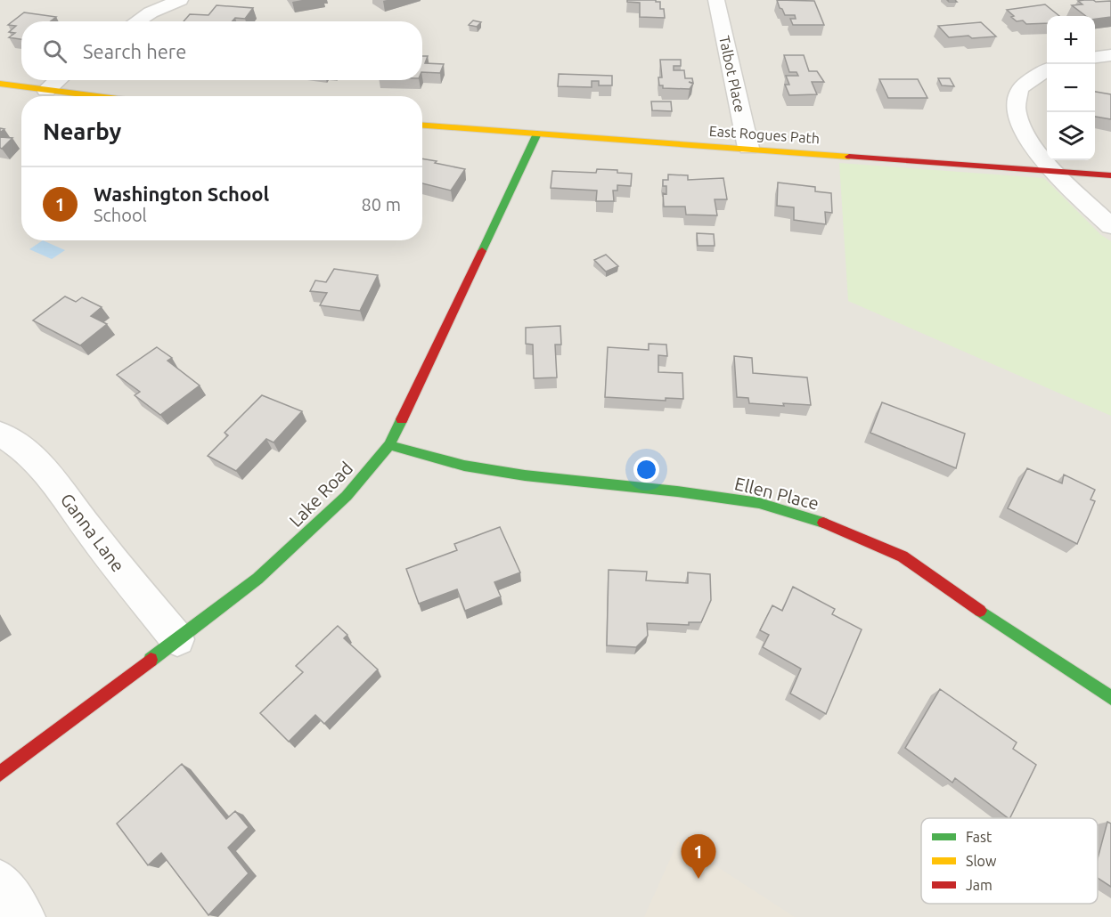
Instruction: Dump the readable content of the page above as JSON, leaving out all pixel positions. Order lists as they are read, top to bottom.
{
  "streets": {
    "street": [
      "Talbot Place",
      "East Rogues Path",
      "Ellen Place",
      "Lake Road",
      "Ganna Lane"
    ]
  },
  "crossings": [
    ["Talbot Place", "East Rogues Path"],
    ["East Rogues Path", "Lake Road"],
    ["Ellen Place", "Lake Road"],
    ["Lake Road", "Ganna Lane"]
  ],
  "legend": ["Fast", "Slow", "Jam"],
  "page": {
    "map_buttons": ["+", "−"],
    "search": "Search here",
    "heading": "Nearby",
    "list": [
      {
        "mark": "1",
        "name": "Washington School",
        "note": "School",
        "value": "80 m"
      }
    ],
    "pins": "1"
  }
}
